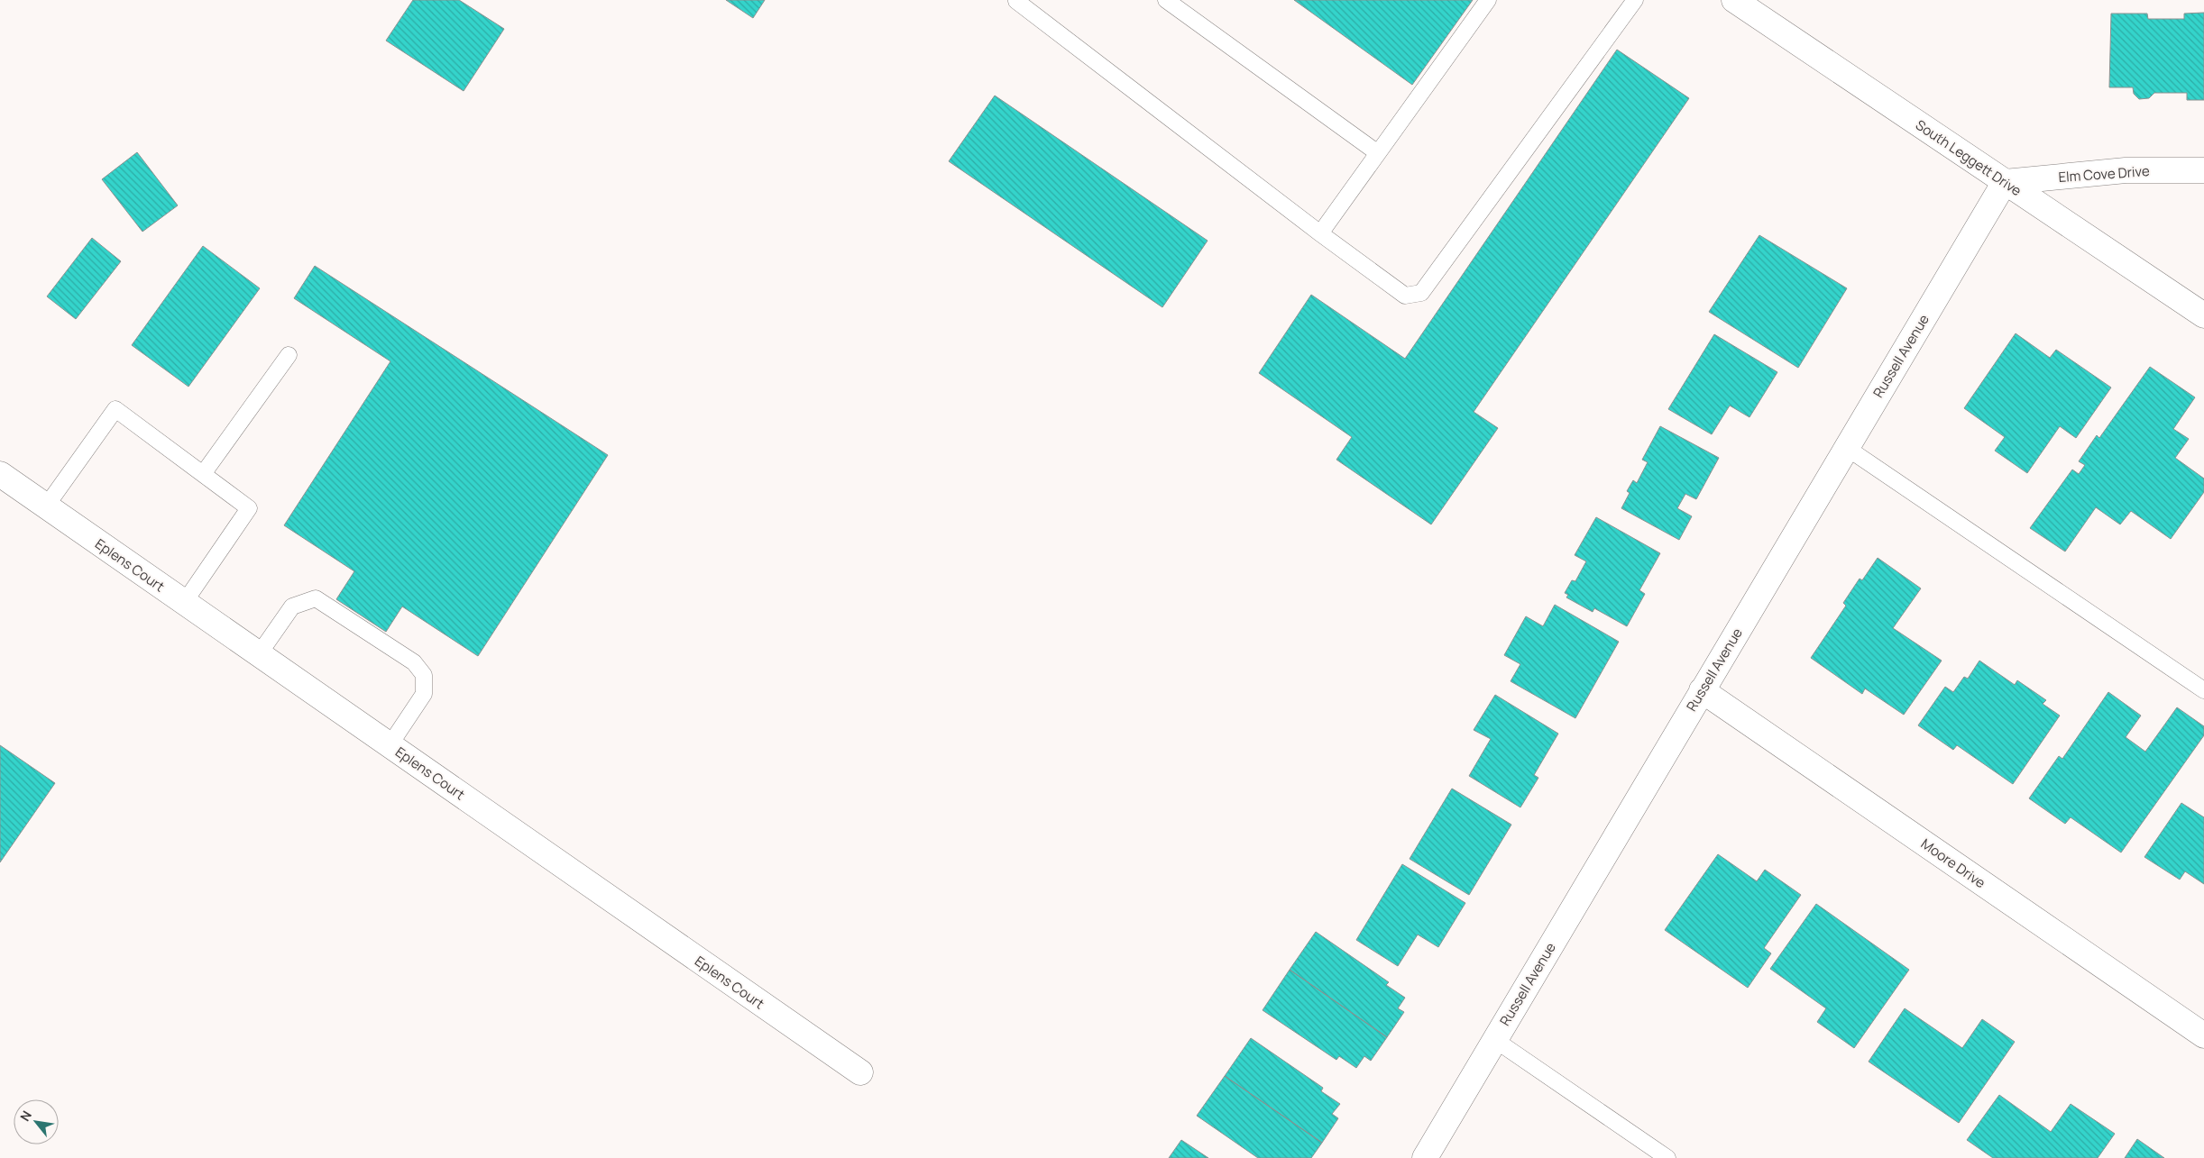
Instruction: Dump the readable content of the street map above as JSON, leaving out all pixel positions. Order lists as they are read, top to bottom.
{
  "streets": {
    "street": [
      "South Leggett Drive",
      "Elm Cove Drive",
      "Russell Avenue",
      "Eplens Court",
      "Moore Drive"
    ]
  },
  "crossings": [
    ["South Leggett Drive", "Elm Cove Drive"],
    ["South Leggett Drive", "Russell Avenue"],
    ["Elm Cove Drive", "Russell Avenue"],
    ["Russell Avenue", "Moore Drive"]
  ],
  "north": "top left"
}
